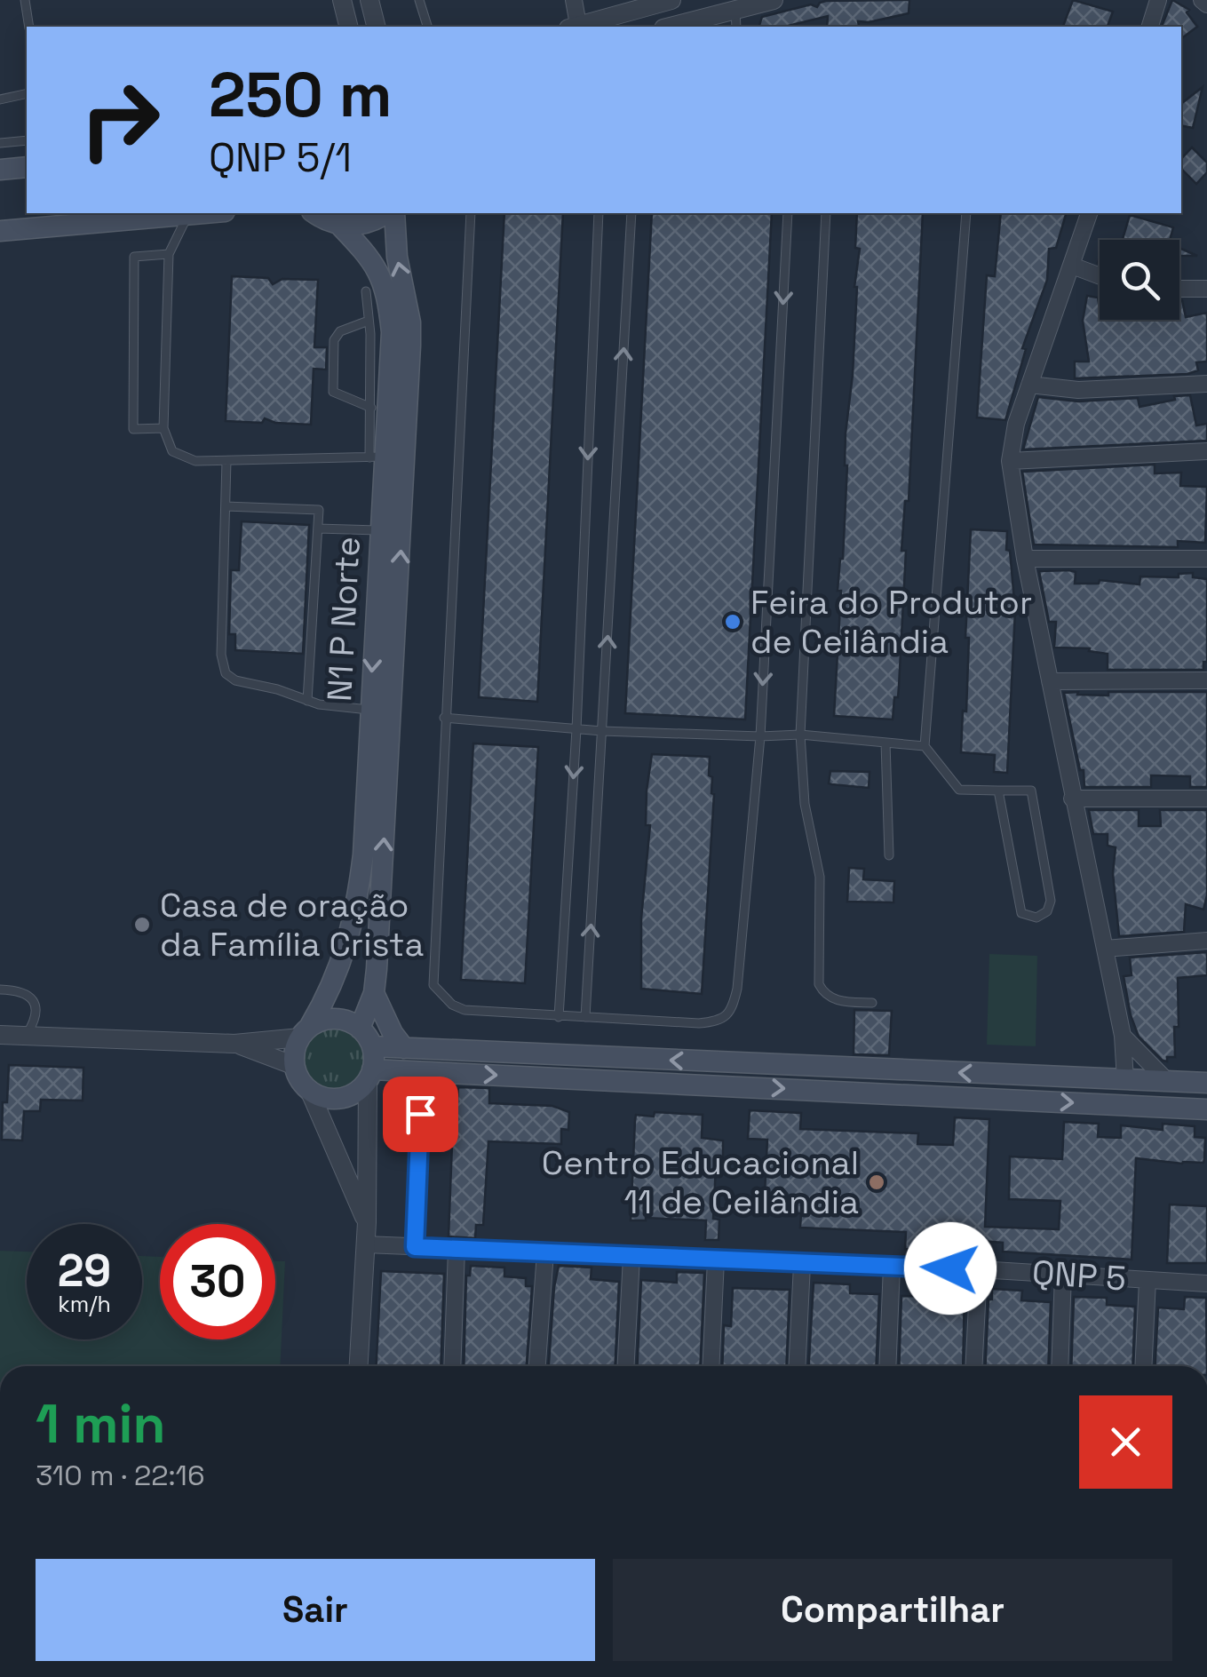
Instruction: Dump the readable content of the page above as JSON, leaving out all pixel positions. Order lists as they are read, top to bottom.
{
  "streets": {
    "main road": ["N1 P Norte"],
    "street": ["QNP 5"]
  },
  "places": ["Feira do Produtor de Ceilândia", "Casa de oração da Família Crista", "Centro Educacional 11 de Ceilândia"],
  "page": {
    "turn": ["250 m", "QNP 5/1"],
    "speed": "29 km/h",
    "limit": "30",
    "heading": ["1 min", "310 m · 22:16"],
    "buttons": ["Sair", "Compartilhar"]
  }
}
